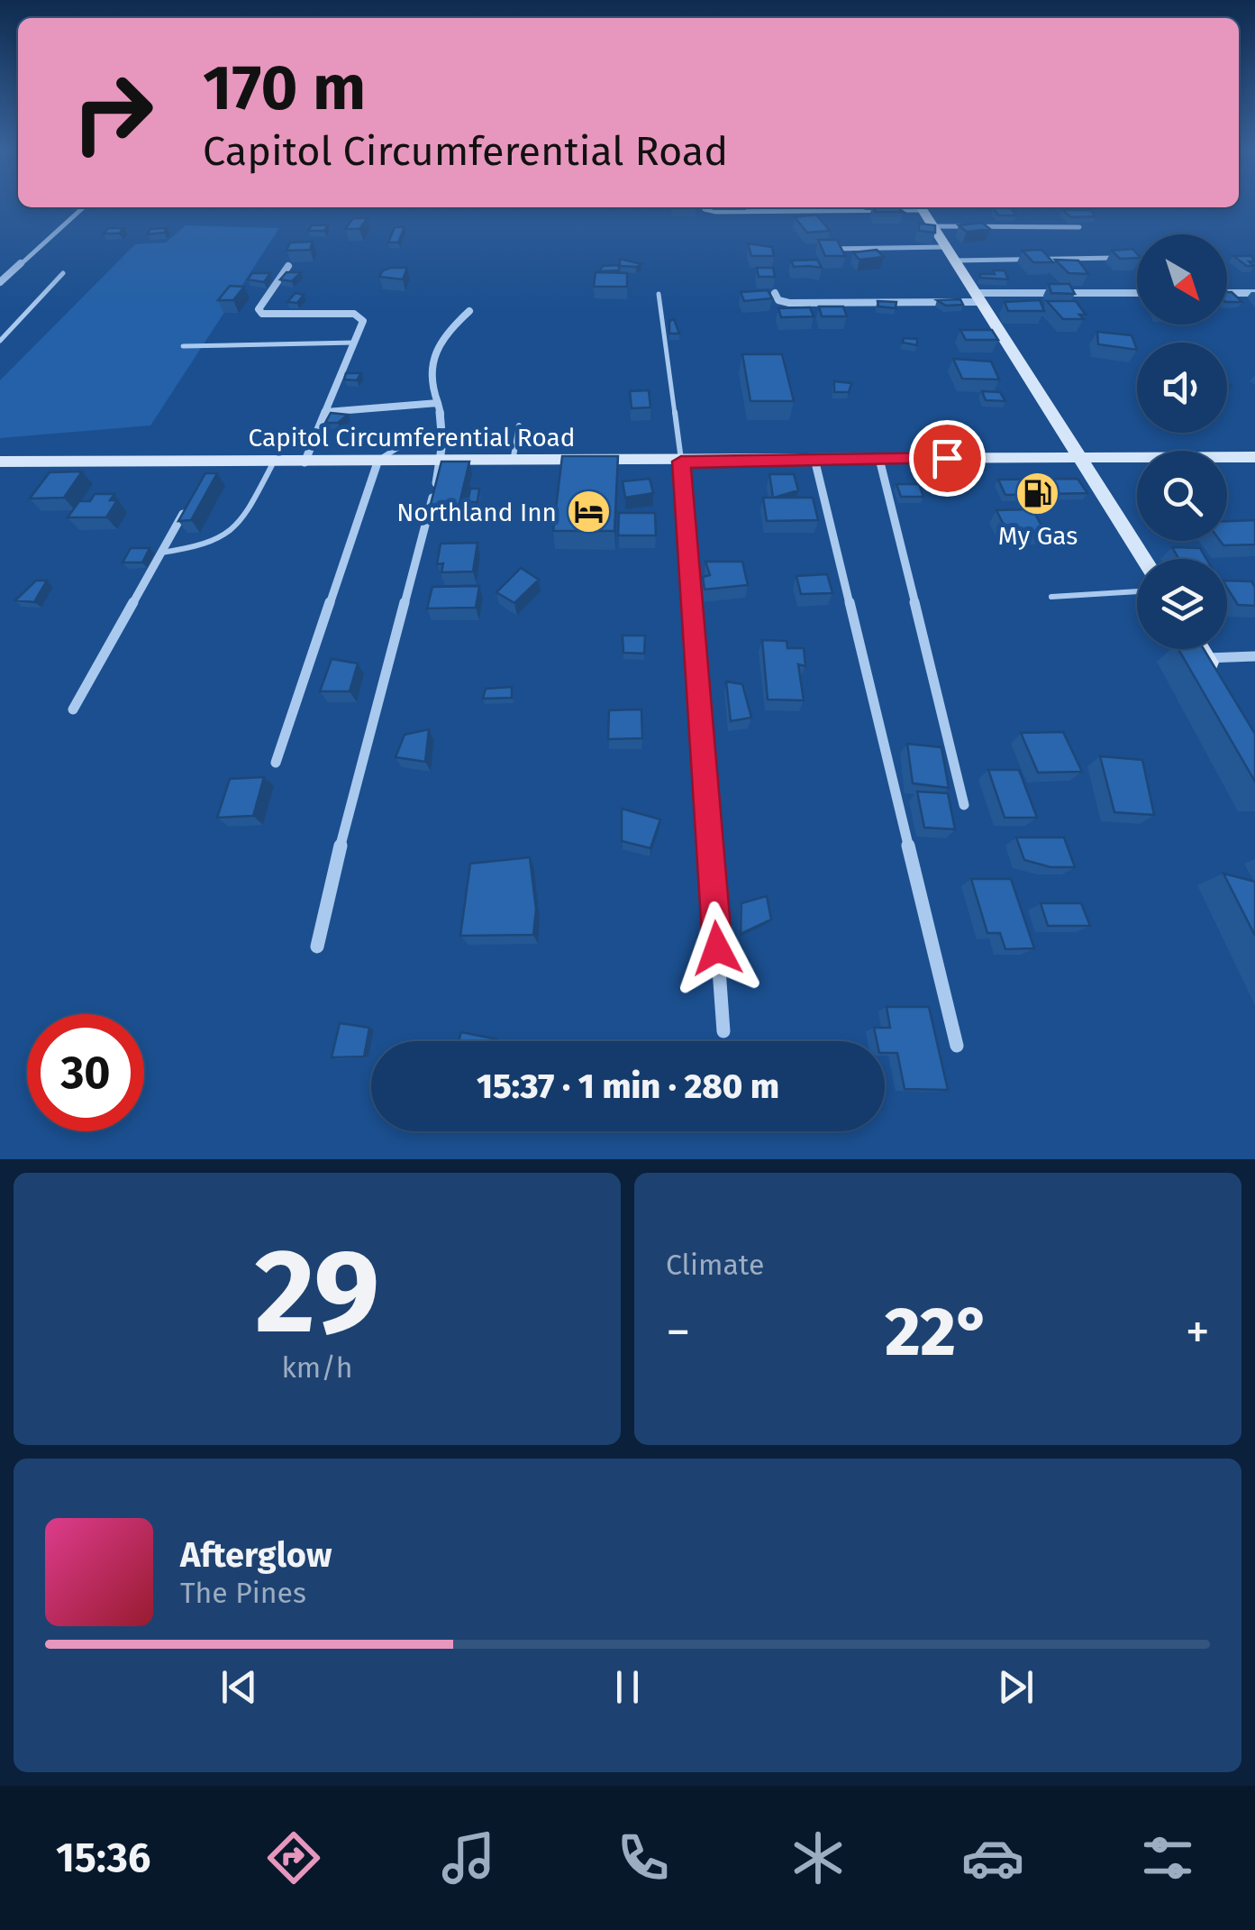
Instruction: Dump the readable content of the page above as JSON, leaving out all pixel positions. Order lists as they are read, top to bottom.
{
  "streets": {
    "main road": ["Capitol Circumferential Road"]
  },
  "places": {
    "fuel station": ["My Gas"],
    "hotel": ["Northland Inn"]
  },
  "north": "bottom right",
  "page": {
    "turn": ["170 m", "Capitol Circumferential Road"],
    "limit": "30",
    "trip": "15:37 · 1 min · 280 m",
    "tile": [
      ["29", "km/h"],
      "Climate"
    ],
    "heat": ["−", "22°", "+"],
    "song": ["Afterglow", "The Pines"],
    "tabs": "15:36"
  }
}
